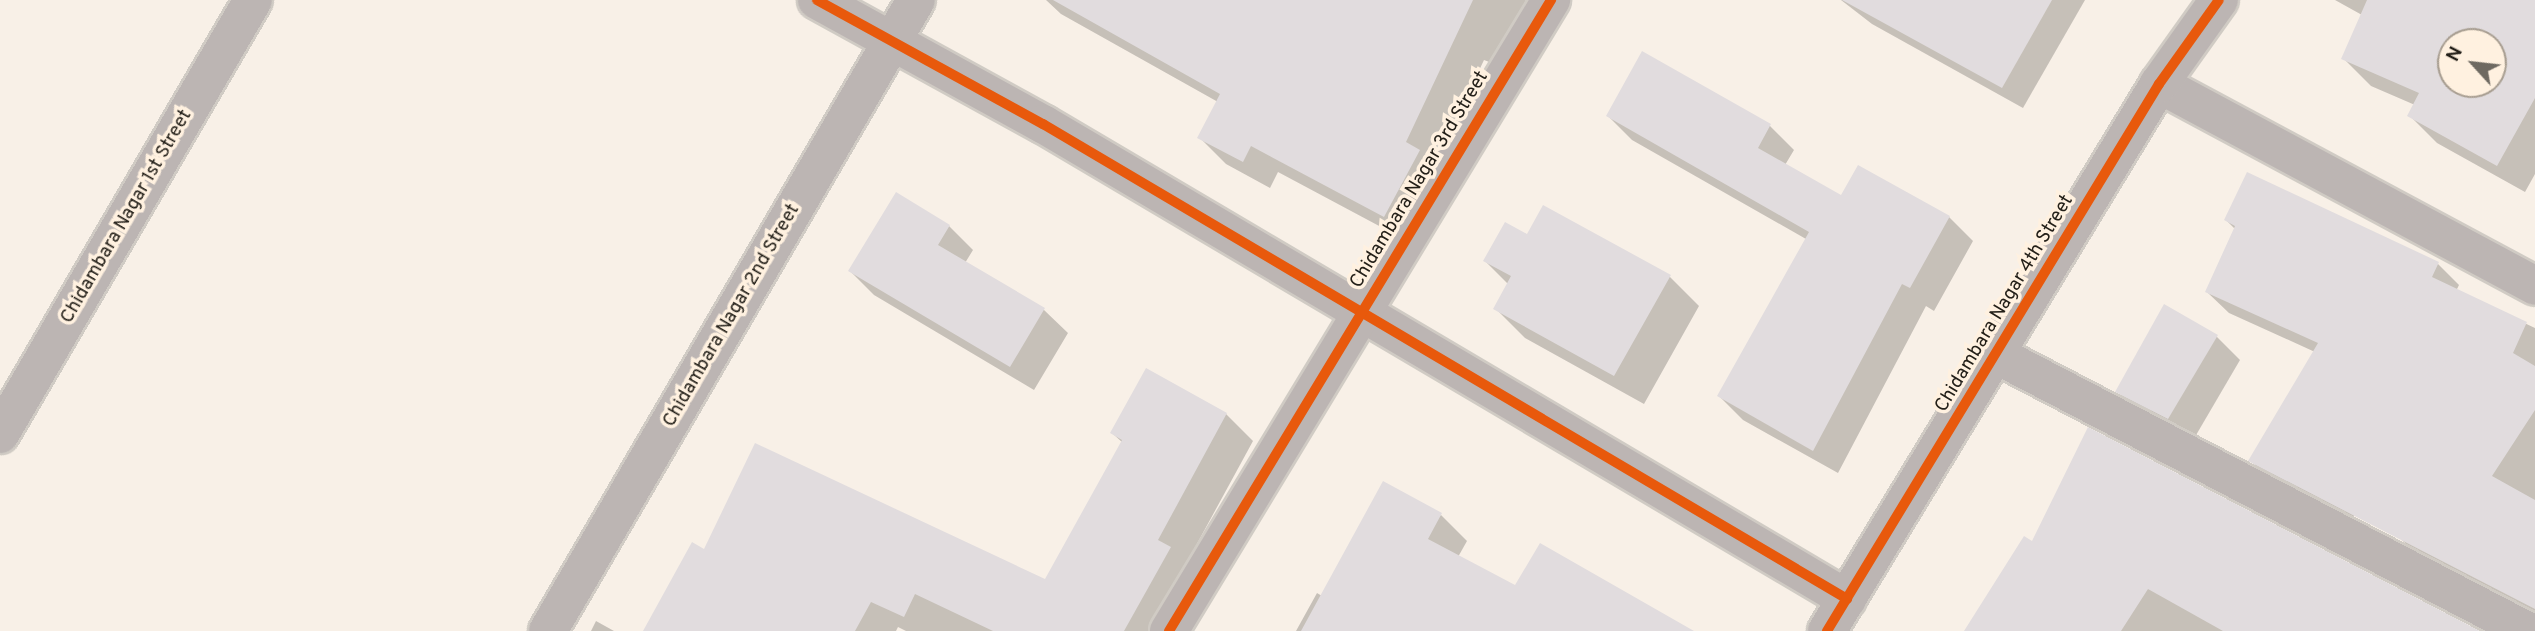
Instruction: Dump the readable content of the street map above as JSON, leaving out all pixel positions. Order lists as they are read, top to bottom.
{
  "streets": {
    "street": [
      "Chidambara Nagar 3rd Street",
      "Chidambara Nagar 1st Street",
      "Chidambara Nagar 4th Street",
      "Chidambara Nagar 2nd Street"
    ]
  },
  "north": "top left"
}
